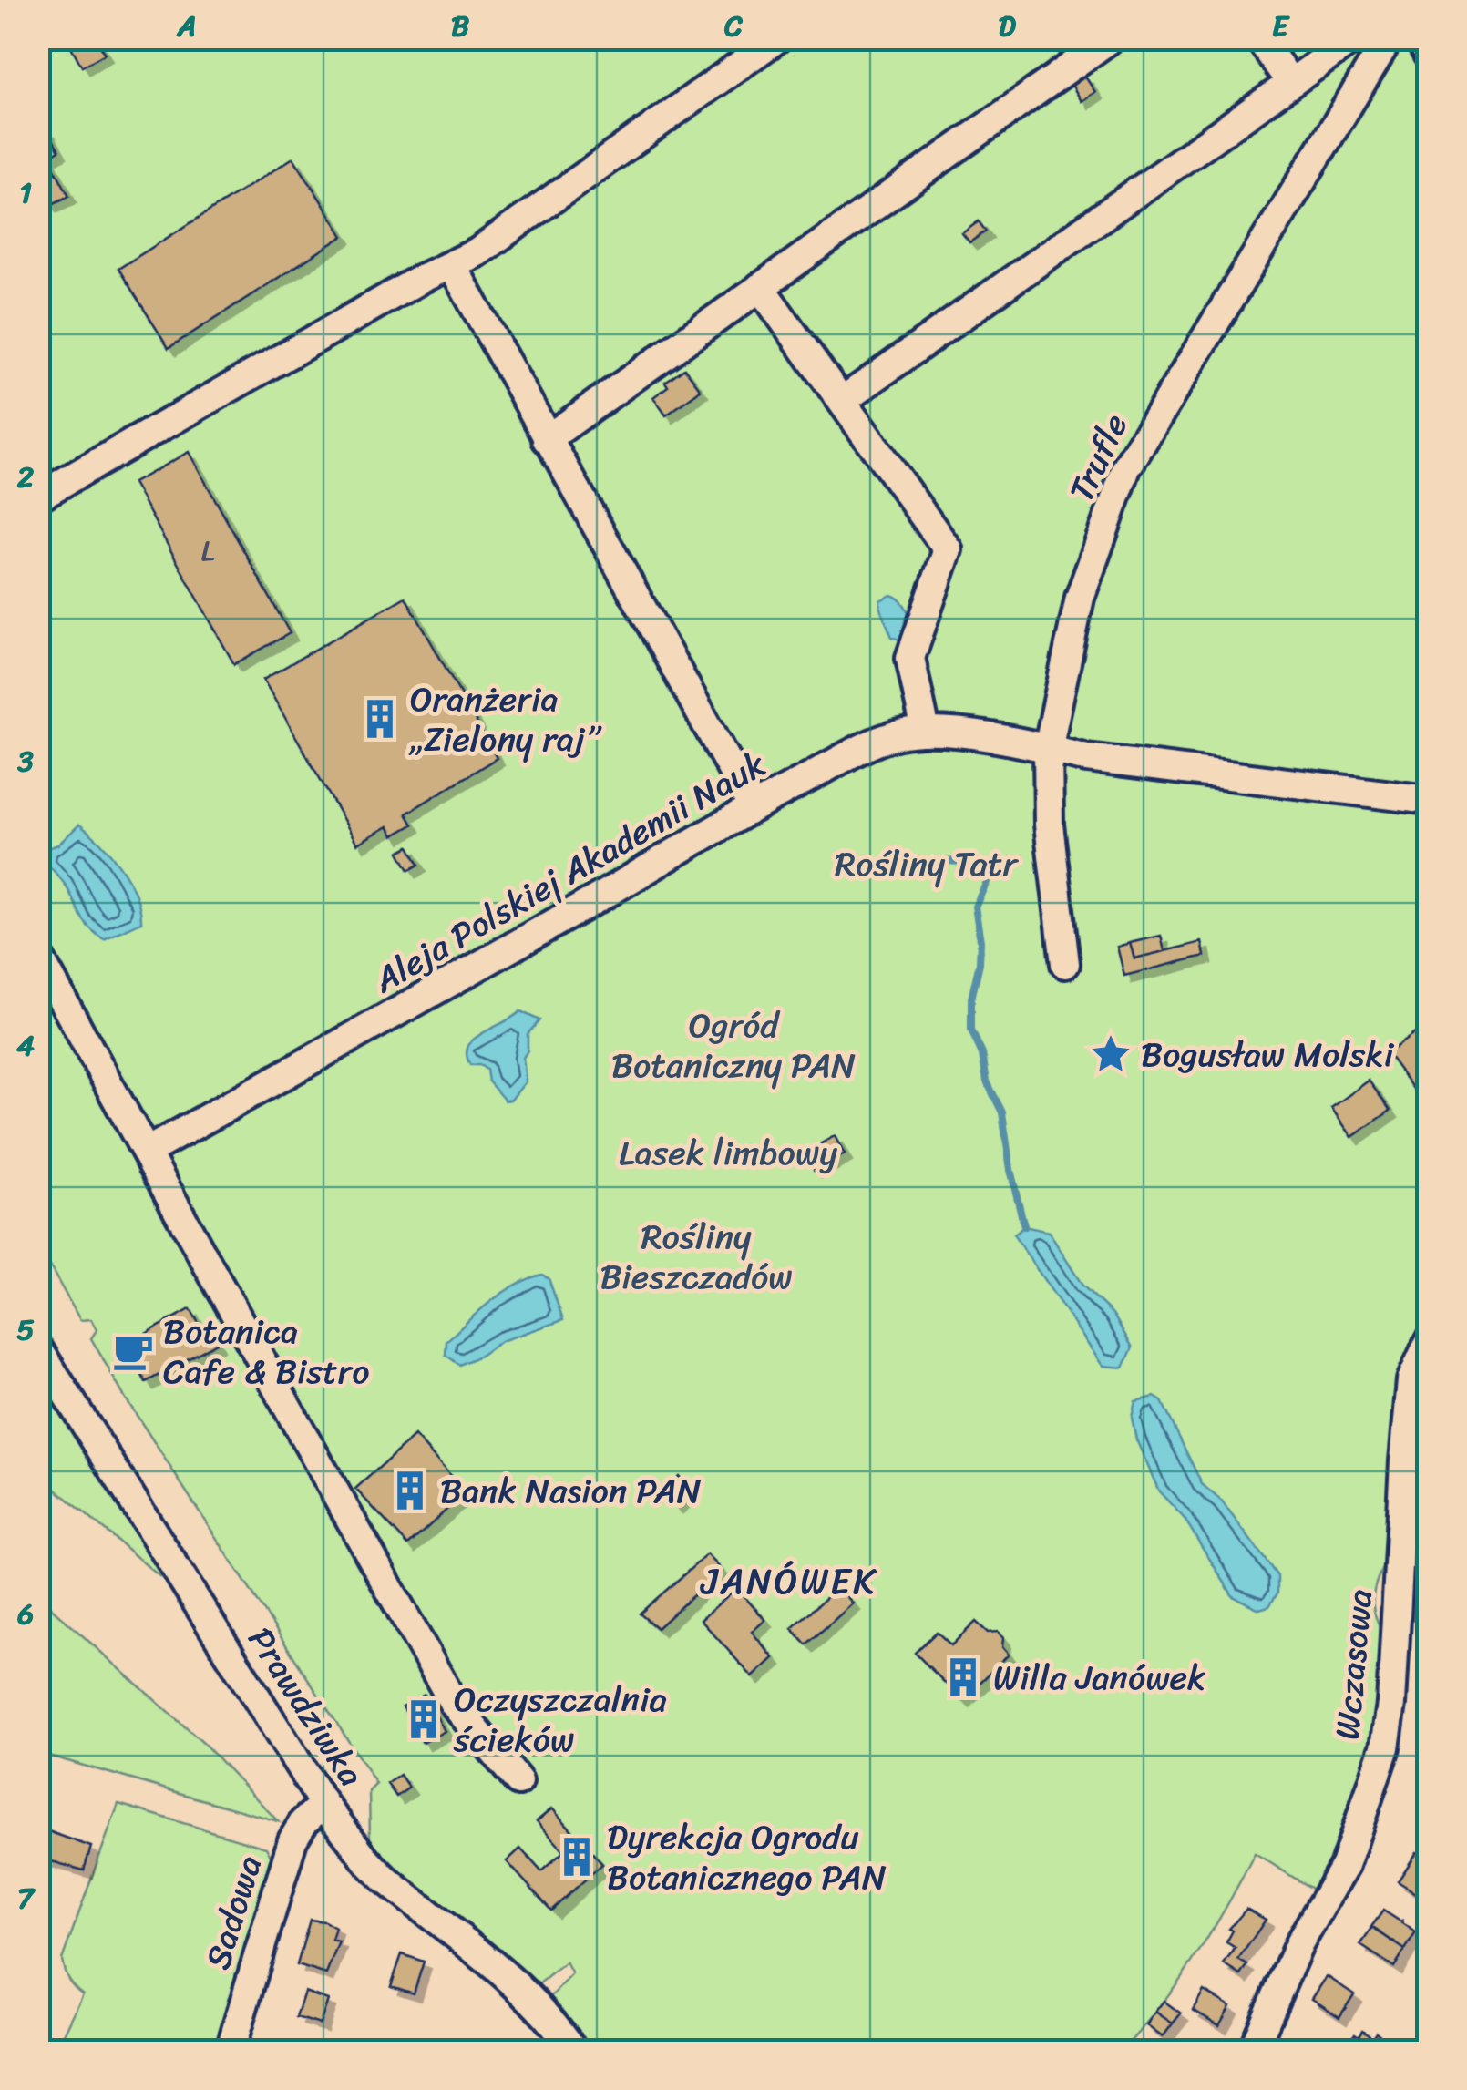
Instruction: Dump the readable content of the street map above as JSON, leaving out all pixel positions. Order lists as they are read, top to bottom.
{
  "streets": {
    "street": [
      "Trufle",
      "Aleja Polskiej Akademii Nauk",
      "Wczasowa",
      "Prawdziwka",
      "Sadowa"
    ]
  },
  "crossings": [
    ["Trufle", "Aleja Polskiej Akademii Nauk"],
    ["Prawdziwka", "Sadowa"]
  ],
  "districts": ["JANÓWEK"],
  "parks": [
    "Rośliny Tatr",
    "Ogród Botaniczny PAN",
    "Lasek limbowy",
    "Rośliny Bieszczadów"
  ],
  "places": {
    "building": [
      "Oranżeria „Zielony raj”",
      "Bank Nasion PAN",
      "Willa Janówek",
      "Oczyszczalnia ścieków",
      "Dyrekcja Ogrodu Botanicznego PAN"
    ],
    "place": ["Bogusław Molski"],
    "cafe": ["Botanica Cafe & Bistro"]
  },
  "house_numbers": ["L"],
  "grid": {
    "columns": [
      "A",
      "B",
      "C",
      "D",
      "E"
    ],
    "rows": [
      "1",
      "2",
      "3",
      "4",
      "5",
      "6",
      "7"
    ]
  }
}
